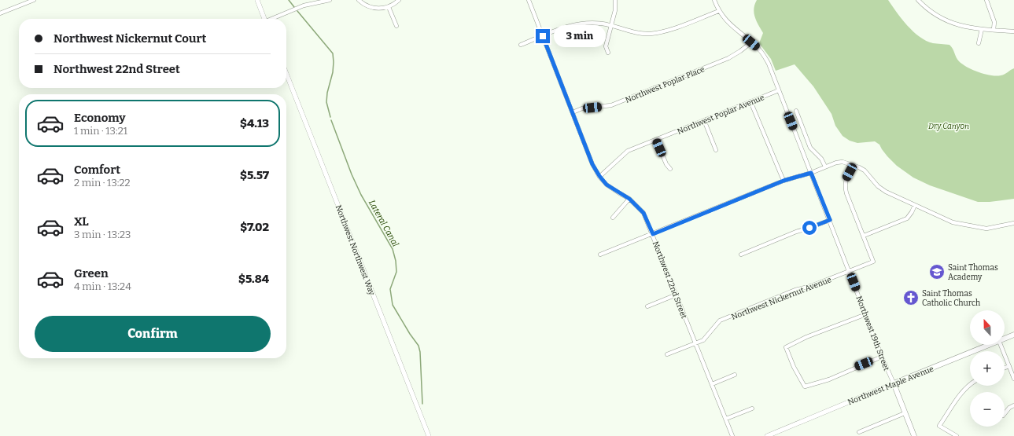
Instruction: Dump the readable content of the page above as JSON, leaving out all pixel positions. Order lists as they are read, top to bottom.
{
  "streets": {
    "main road": ["Northwest 19th Street", "Northwest Maple Avenue"],
    "street": [
      "Northwest Poplar Place",
      "Northwest Poplar Avenue",
      "Northwest Northwest Way",
      "Northwest 22nd Street",
      "Northwest Nickernut Avenue"
    ]
  },
  "crossings": [
    ["Northwest Poplar Place", "Northwest 22nd Street"],
    ["Northwest Poplar Place", "Northwest 19th Street"],
    ["Northwest Poplar Avenue", "Northwest 22nd Street"],
    ["Northwest Poplar Avenue", "Northwest 19th Street"],
    ["Northwest 22nd Street", "Northwest Nickernut Avenue"],
    ["Northwest Nickernut Avenue", "Northwest 19th Street"],
    ["Northwest 19th Street", "Northwest Maple Avenue"]
  ],
  "water": ["Lateral Canal"],
  "parks": ["Dry Canyon"],
  "places": {
    "school or university": ["Saint Thomas Academy"],
    "church": ["Saint Thomas Catholic Church"]
  },
  "north": "top",
  "page": {
    "banner": ["Northwest Nickernut Court", "Northwest 22nd Street"],
    "bubble": "3 min",
    "list": [
      {
        "name": "Economy",
        "note": "1 min · 13:21",
        "value": "$4.13"
      },
      {
        "name": "Comfort",
        "note": "2 min · 13:22",
        "value": "$5.57"
      },
      {
        "name": "XL",
        "note": "3 min · 13:23",
        "value": "$7.02"
      },
      {
        "name": "Green",
        "note": "4 min · 13:24",
        "value": "$5.84"
      }
    ],
    "buttons": "Confirm",
    "map_buttons": ["+", "−"]
  }
}
